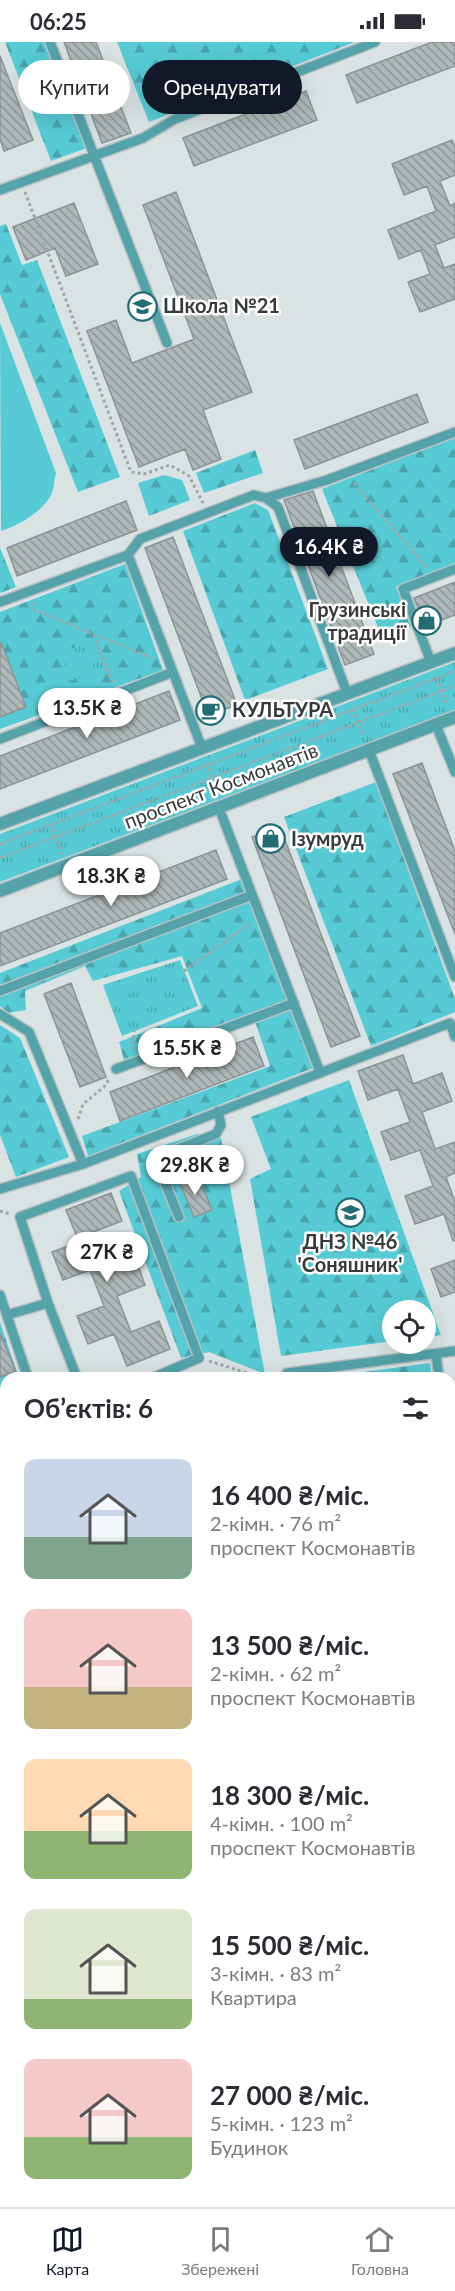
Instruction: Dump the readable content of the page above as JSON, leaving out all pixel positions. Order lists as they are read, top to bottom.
{
  "streets": {
    "street": ["проспект Космонавтів"]
  },
  "places": {
    "school or university": ["Школа №21", "ДНЗ №46 'Соняшник'"],
    "shop": ["Грузинські традиції", "Ізумруд"],
    "cafe": ["КУЛЬТУРА"]
  },
  "page": {
    "status": "06:25",
    "chip": ["Купити", "Орендувати"],
    "price": [
      "16.4K ₴",
      "13.5K ₴",
      "18.3K ₴",
      "15.5K ₴",
      "29.8K ₴",
      "27K ₴"
    ],
    "heading": "Об’єктів: 6",
    "list": [
      {
        "name": "16 400 ₴/міс.",
        "note": "2-кімн. · 76 m² · проспект Космонавтів"
      },
      {
        "name": "13 500 ₴/міс.",
        "note": "2-кімн. · 62 m² · проспект Космонавтів"
      },
      {
        "name": "18 300 ₴/міс.",
        "note": "4-кімн. · 100 m² · проспект Космонавтів"
      },
      {
        "name": "15 500 ₴/міс.",
        "note": "3-кімн. · 83 m² · Квартира"
      },
      {
        "name": "27 000 ₴/міс.",
        "note": "5-кімн. · 123 m² · Будинок"
      }
    ],
    "tabs": ["Карта", "Збережені", "Головна"]
  }
}
